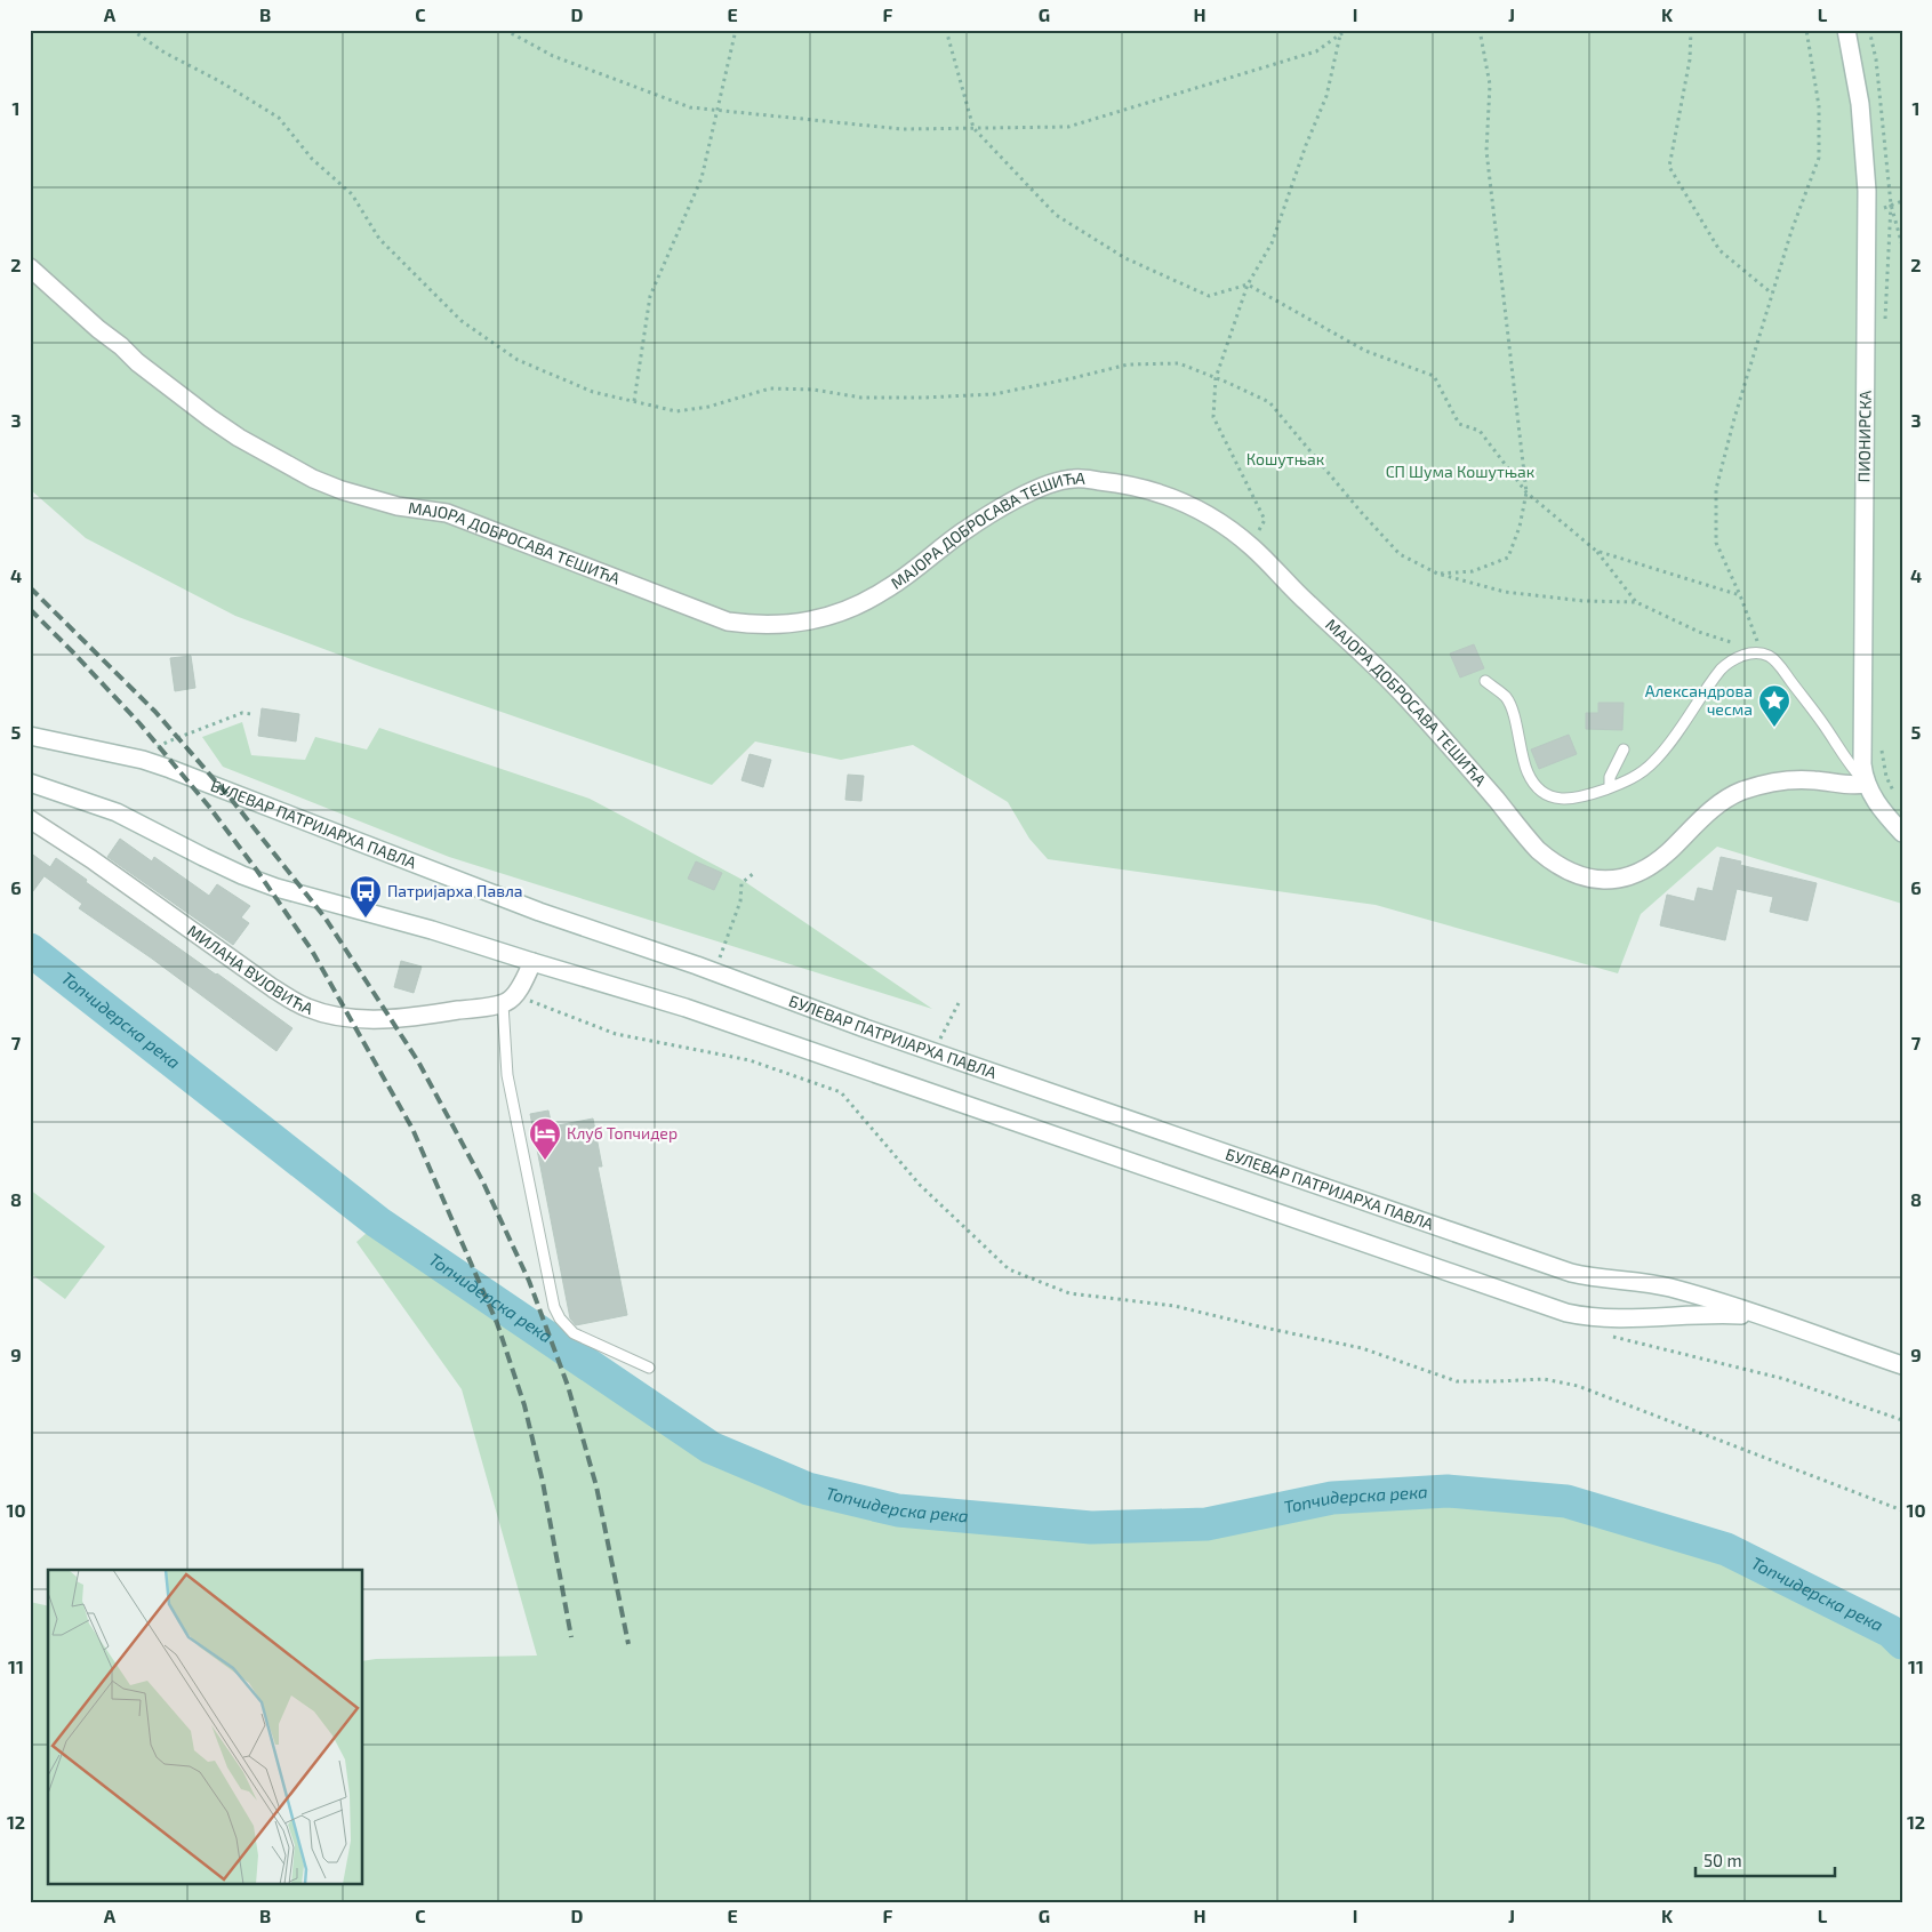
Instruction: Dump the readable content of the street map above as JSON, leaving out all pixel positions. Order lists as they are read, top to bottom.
{
  "streets": {
    "main road": [
      "ПИОНИРСКА",
      "МАЈОРА ДОБРОСАВА ТЕШИЋА",
      "БУЛЕВАР ПАТРИЈАРХА ПАВЛА",
      "МИЛАНА ВУЈОВИЋА"
    ]
  },
  "crossings": [
    ["ПИОНИРСКА", "МАЈОРА ДОБРОСАВА ТЕШИЋА"]
  ],
  "water": ["Топчидерска река"],
  "parks": ["Кошутњак", "СП Шума Кошутњак"],
  "places": {
    "place": ["Александрова чесма"],
    "bus stop": ["Патријарха Павла"],
    "hotel": ["Клуб Топчидер"]
  },
  "scale_bar": "50 m",
  "grid": {
    "columns": [
      "A",
      "B",
      "C",
      "D",
      "E",
      "F",
      "G",
      "H",
      "I",
      "J",
      "K",
      "L"
    ],
    "rows": [
      "1",
      "2",
      "3",
      "4",
      "5",
      "6",
      "7",
      "8",
      "9",
      "10",
      "11",
      "12"
    ]
  }
}
